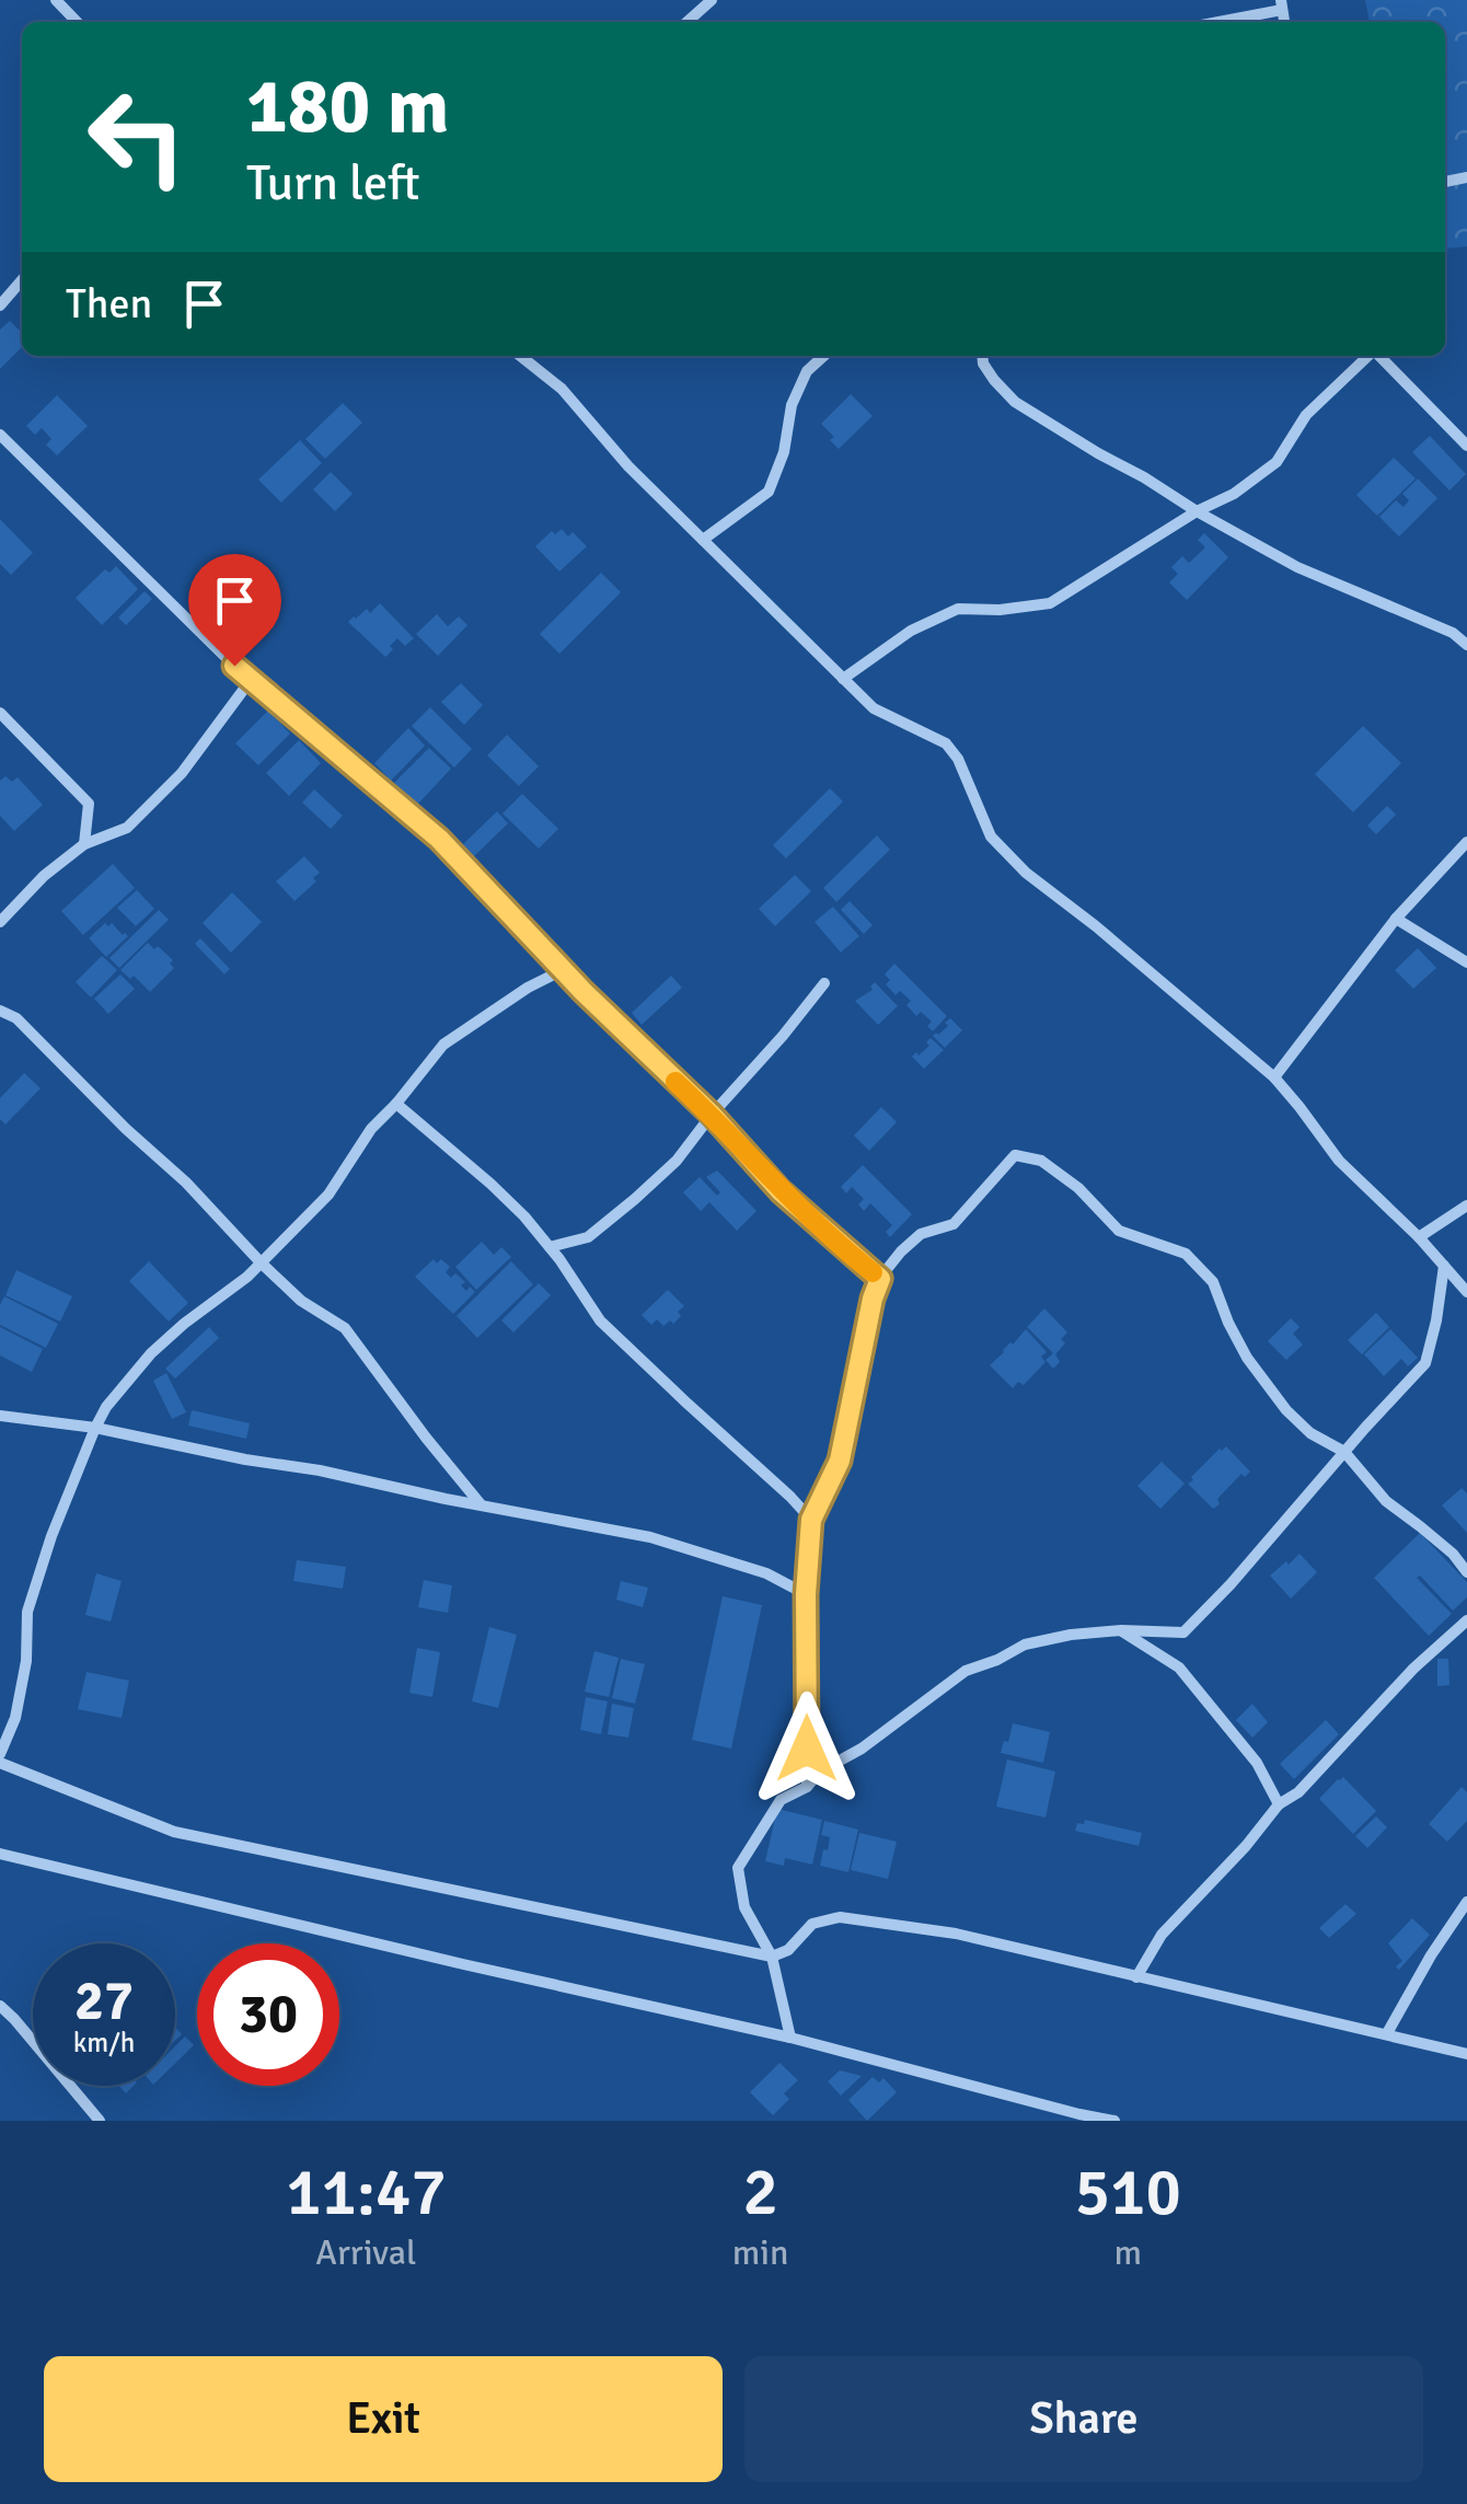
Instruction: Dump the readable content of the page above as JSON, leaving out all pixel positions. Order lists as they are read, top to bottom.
{
  "page": {
    "turn": ["180 m", "Turn left"],
    "then": "Then",
    "speed": "27 km/h",
    "limit": "30",
    "eta": [
      "11:47",
      "Arrival",
      "2",
      "min",
      "510",
      "m"
    ],
    "buttons": ["Exit", "Share"]
  }
}
